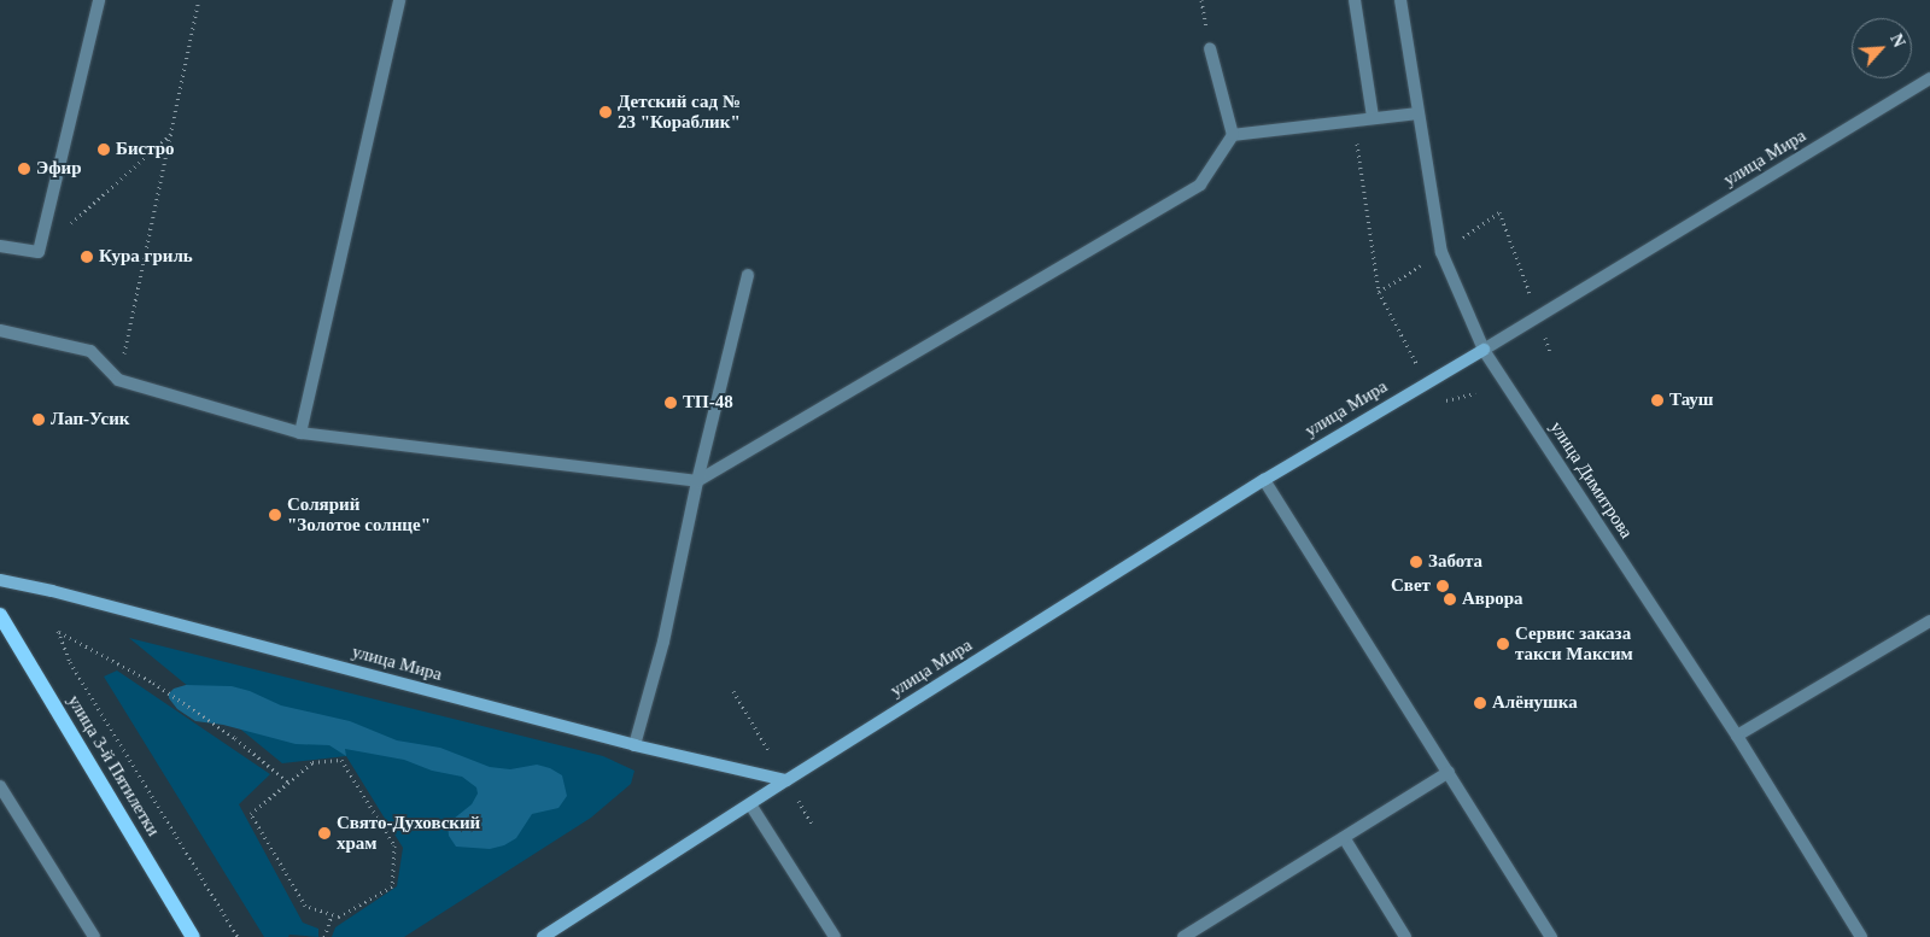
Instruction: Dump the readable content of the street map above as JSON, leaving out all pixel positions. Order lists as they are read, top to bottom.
{
  "streets": {
    "main road": ["улица Мира", "улица 3-й Пятилетки"],
    "street": ["улица Димитрова"]
  },
  "crossings": [
    ["улица Мира", "улица Димитрова"]
  ],
  "places": [
    "Детский сад № 23 \"Кораблик\"",
    "Бистро",
    "Эфир",
    "Кура гриль",
    "Тауш",
    "ТП-48",
    "Лап-Усик",
    "Солярий \"Золотое солнце\"",
    "Забота",
    "Свет",
    "Аврора",
    "Сервис заказа такси Максим",
    "Алёнушка",
    "Свято-Духовский храм"
  ],
  "north": "top right"
}
